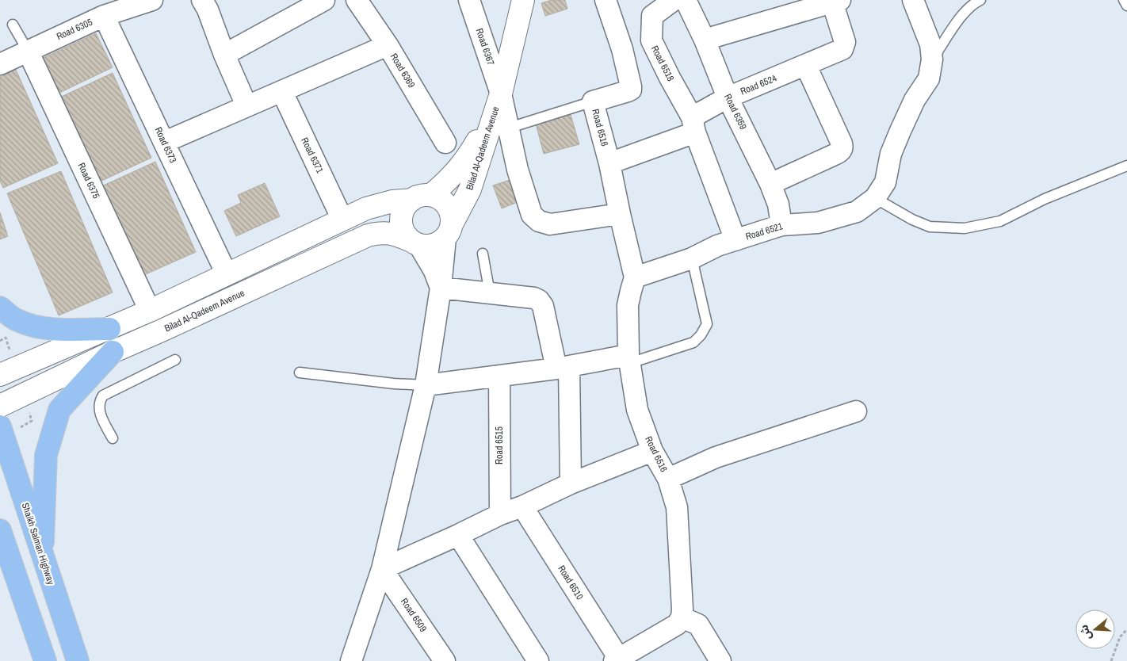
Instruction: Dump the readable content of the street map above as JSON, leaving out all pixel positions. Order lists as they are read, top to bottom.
{
  "streets": {
    "main road": ["Shaikh Salman Highway"],
    "street": [
      "Road 6305",
      "Road 6367",
      "Road 6518",
      "Road 6369",
      "Road 6524",
      "Road 6359",
      "Road 6516",
      "Road 6373",
      "Bilad Al-Qadeem Avenue",
      "Road 6371",
      "Road 6375",
      "Road 6521",
      "Road 6515",
      "Road 6510",
      "Road 6509"
    ]
  },
  "crossings": [
    ["Road 6305", "Road 6373"],
    ["Road 6305", "Road 6375"],
    ["Road 6367", "Road 6516"],
    ["Road 6367", "Bilad Al-Qadeem Avenue"],
    ["Road 6518", "Road 6524"],
    ["Road 6518", "Road 6521"],
    ["Road 6524", "Road 6359"],
    ["Road 6359", "Road 6521"],
    ["Road 6516", "Road 6521"]
  ],
  "north": "left"
}
